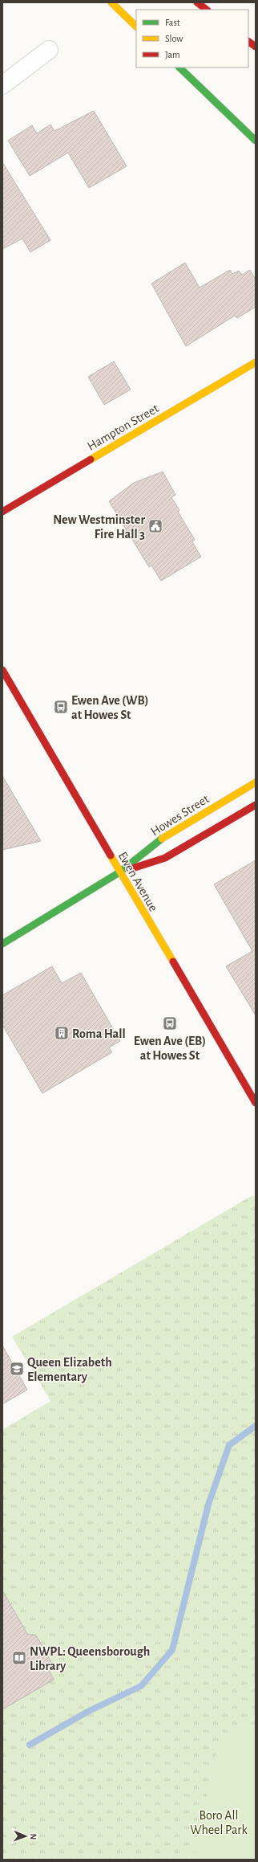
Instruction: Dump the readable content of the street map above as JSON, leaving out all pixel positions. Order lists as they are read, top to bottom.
{
  "streets": {
    "main road": ["Hampton Street", "Howes Street", "Ewen Avenue"]
  },
  "crossings": [
    ["Howes Street", "Ewen Avenue"]
  ],
  "parks": ["Boro All Wheel Park"],
  "places": {
    "public building": ["New Westminster Fire Hall 3"],
    "bus stop": ["Ewen Ave (WB) at Howes St", "Ewen Ave (EB) at Howes St"],
    "building": ["Roma Hall"],
    "school or university": ["Queen Elizabeth Elementary"],
    "library": ["NWPL: Queensborough Library"]
  },
  "legend": ["Fast", "Slow", "Jam"],
  "north": "right"
}
